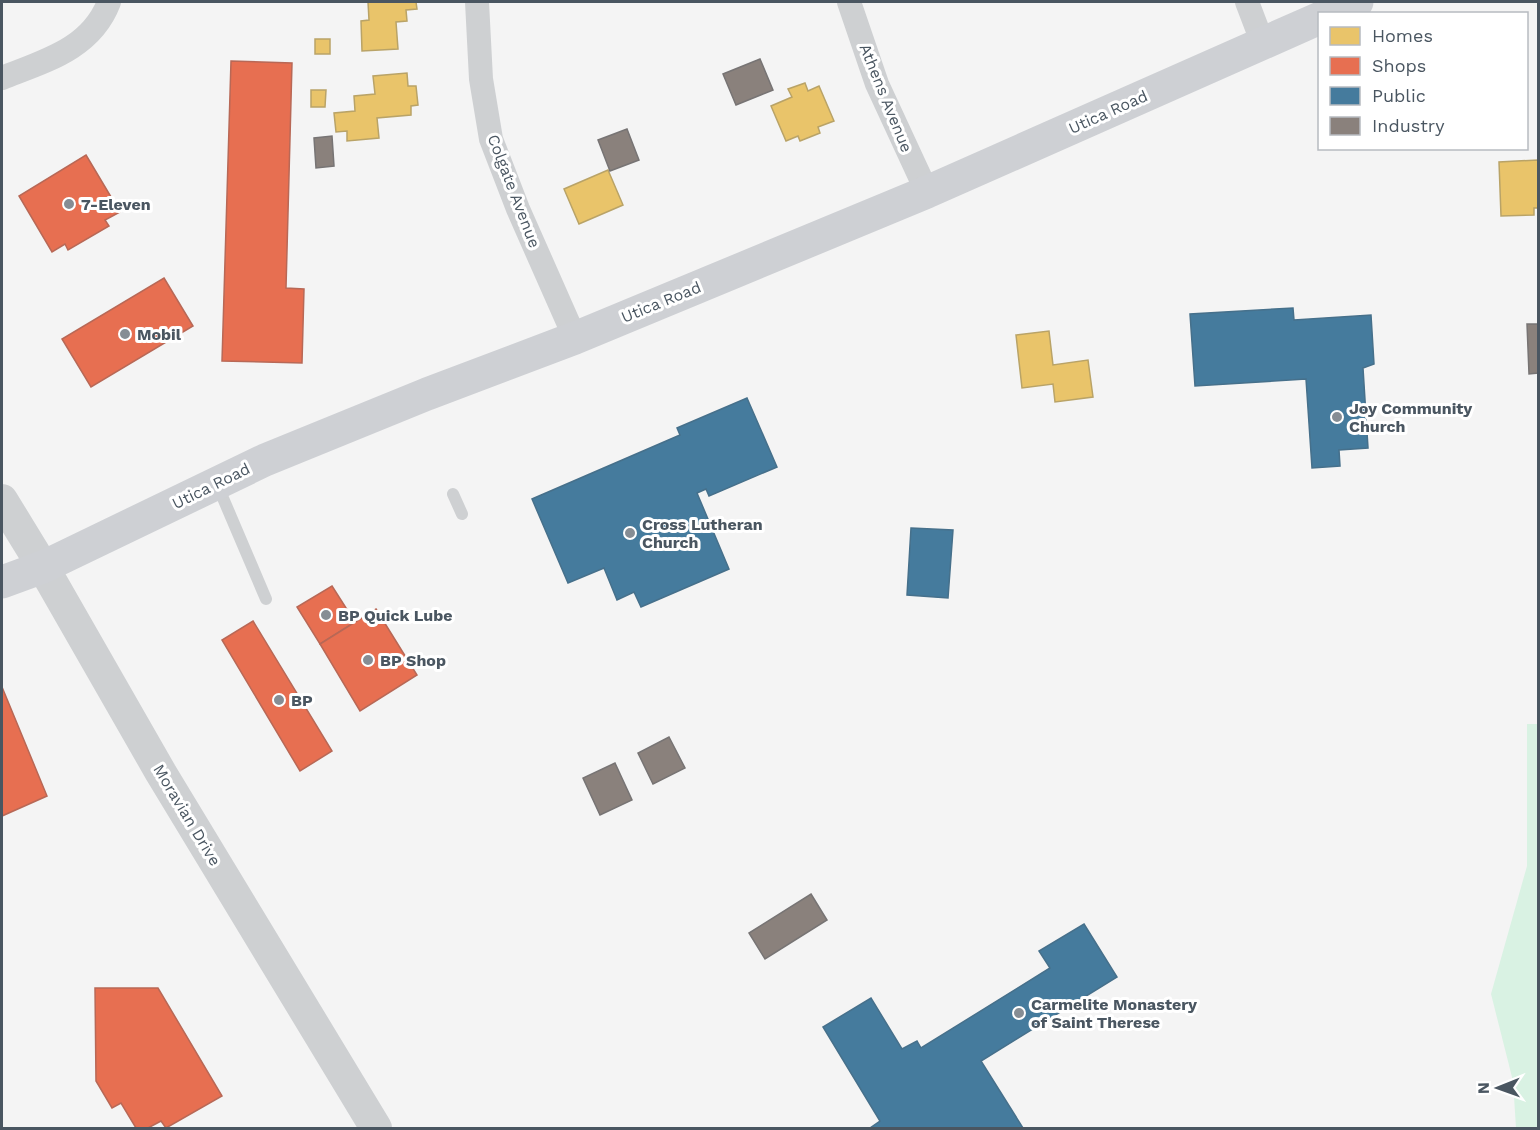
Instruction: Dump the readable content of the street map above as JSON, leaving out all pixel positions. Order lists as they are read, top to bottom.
{
  "streets": {
    "main road": ["Utica Road"],
    "street": ["Athens Avenue", "Colgate Avenue", "Moravian Drive"]
  },
  "crossings": [
    ["Athens Avenue", "Utica Road"],
    ["Utica Road", "Colgate Avenue"],
    ["Utica Road", "Moravian Drive"]
  ],
  "places": [
    "7-Eleven",
    "Mobil",
    "Joy Community Church",
    "Cross Lutheran Church",
    "BP Quick Lube",
    "BP Shop",
    "BP",
    "Carmelite Monastery of Saint Therese"
  ],
  "legend": [
    "Homes",
    "Shops",
    "Public",
    "Industry"
  ],
  "north": "left"
}
